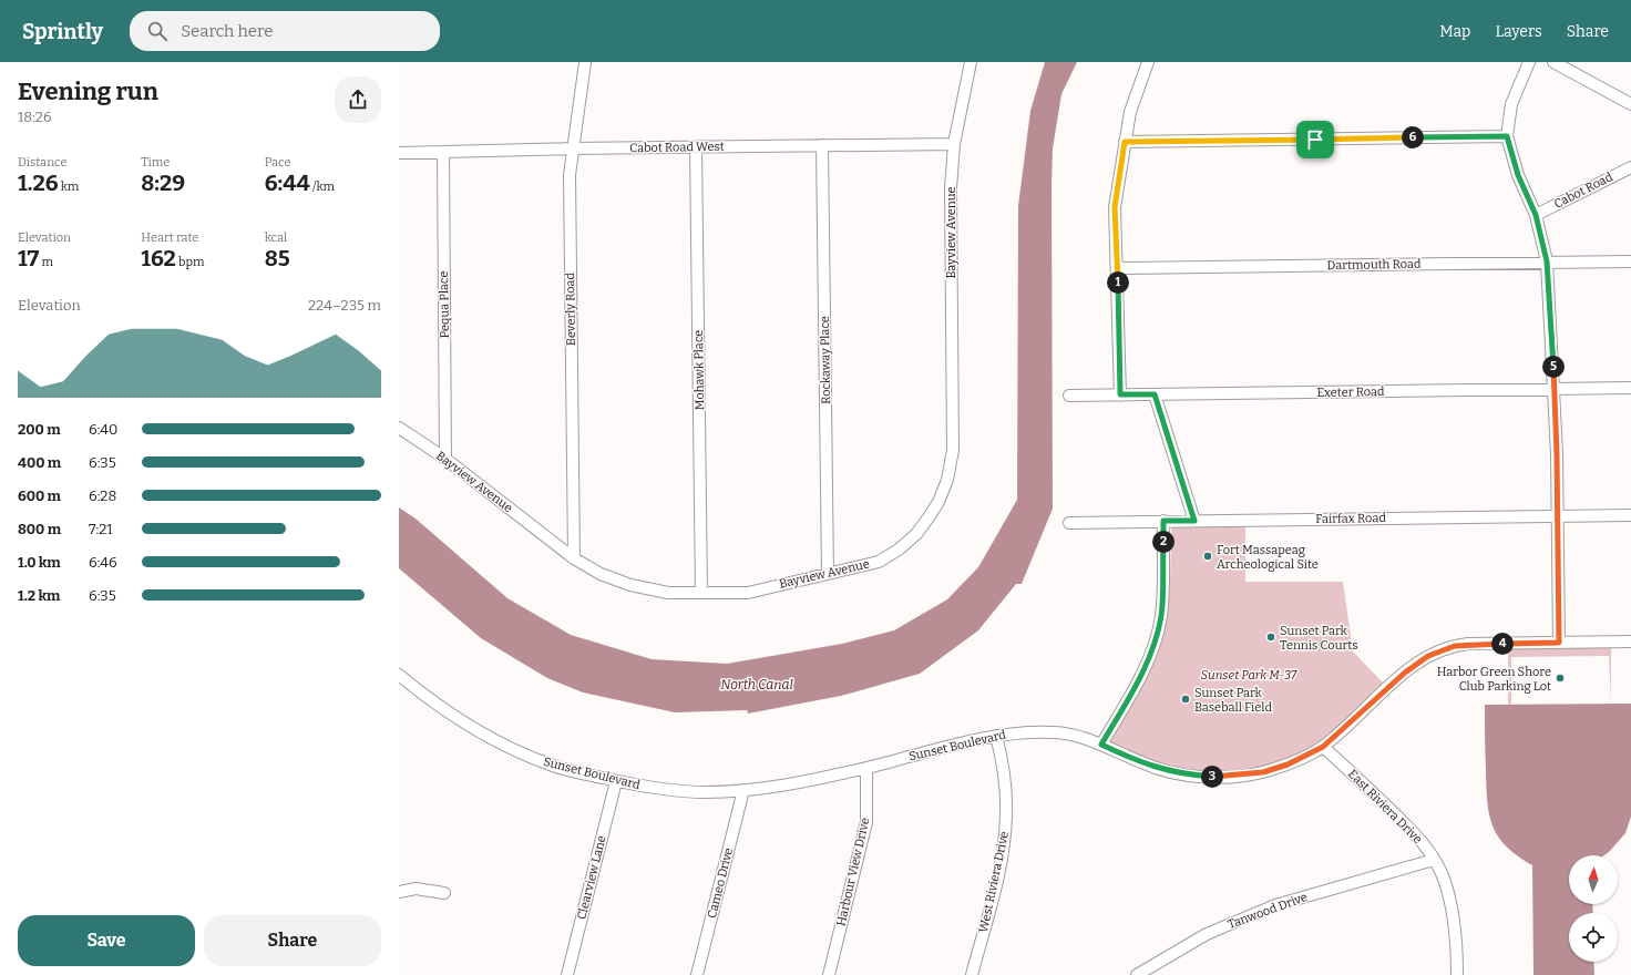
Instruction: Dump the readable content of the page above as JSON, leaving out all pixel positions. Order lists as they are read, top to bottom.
{
  "streets": {
    "street": [
      "Cabot Road West",
      "Cabot Road",
      "Bayview Avenue",
      "Dartmouth Road",
      "Pequa Place",
      "Beverly Road",
      "Rockaway Place",
      "Mohawk Place",
      "Exeter Road",
      "Fairfax Road",
      "Sunset Boulevard",
      "East Riviera Drive",
      "Harbour View Drive",
      "Clearview Lane",
      "West Riviera Drive",
      "Cameo Drive",
      "Tanwood Drive"
    ]
  },
  "crossings": [
    ["Cabot Road West", "Bayview Avenue"],
    ["Cabot Road West", "Pequa Place"],
    ["Cabot Road West", "Beverly Road"],
    ["Cabot Road West", "Rockaway Place"],
    ["Cabot Road West", "Mohawk Place"],
    ["Bayview Avenue", "Pequa Place"],
    ["Bayview Avenue", "Beverly Road"],
    ["Bayview Avenue", "Rockaway Place"],
    ["Bayview Avenue", "Mohawk Place"],
    ["Sunset Boulevard", "East Riviera Drive"],
    ["Sunset Boulevard", "Harbour View Drive"],
    ["Sunset Boulevard", "Clearview Lane"],
    ["Sunset Boulevard", "West Riviera Drive"],
    ["Sunset Boulevard", "Cameo Drive"],
    ["East Riviera Drive", "Tanwood Drive"]
  ],
  "water": ["North Canal"],
  "parks": ["Sunset Park M-37"],
  "places": [
    "Fort Massapeag Archeological Site",
    "Sunset Park Tennis Courts",
    "Harbor Green Shore Club Parking Lot",
    "Sunset Park Baseball Field"
  ],
  "north": "top",
  "page": {
    "header": "Sprintly",
    "search": "Search here",
    "nav": ["Map", "Layers", "Share"],
    "heading": ["Evening run", "18:26"],
    "pins": [
      "6",
      "1",
      "5",
      "2",
      "4",
      "3"
    ],
    "stats": [
      ["Distance", "1.26 km"],
      ["Time", "8:29"],
      ["Pace", "6:44 /km"],
      ["Elevation", "17 m"],
      ["Heart rate", "162 bpm"],
      ["kcal", "85"]
    ],
    "chart": ["Elevation", "224–235 m"],
    "list": [
      {
        "name": "200 m",
        "note": "6:40"
      },
      {
        "name": "400 m",
        "note": "6:35"
      },
      {
        "name": "600 m",
        "note": "6:28"
      },
      {
        "name": "800 m",
        "note": "7:21"
      },
      {
        "name": "1.0 km",
        "note": "6:46"
      },
      {
        "name": "1.2 km",
        "note": "6:35"
      }
    ],
    "buttons": ["Save", "Share"]
  }
}
